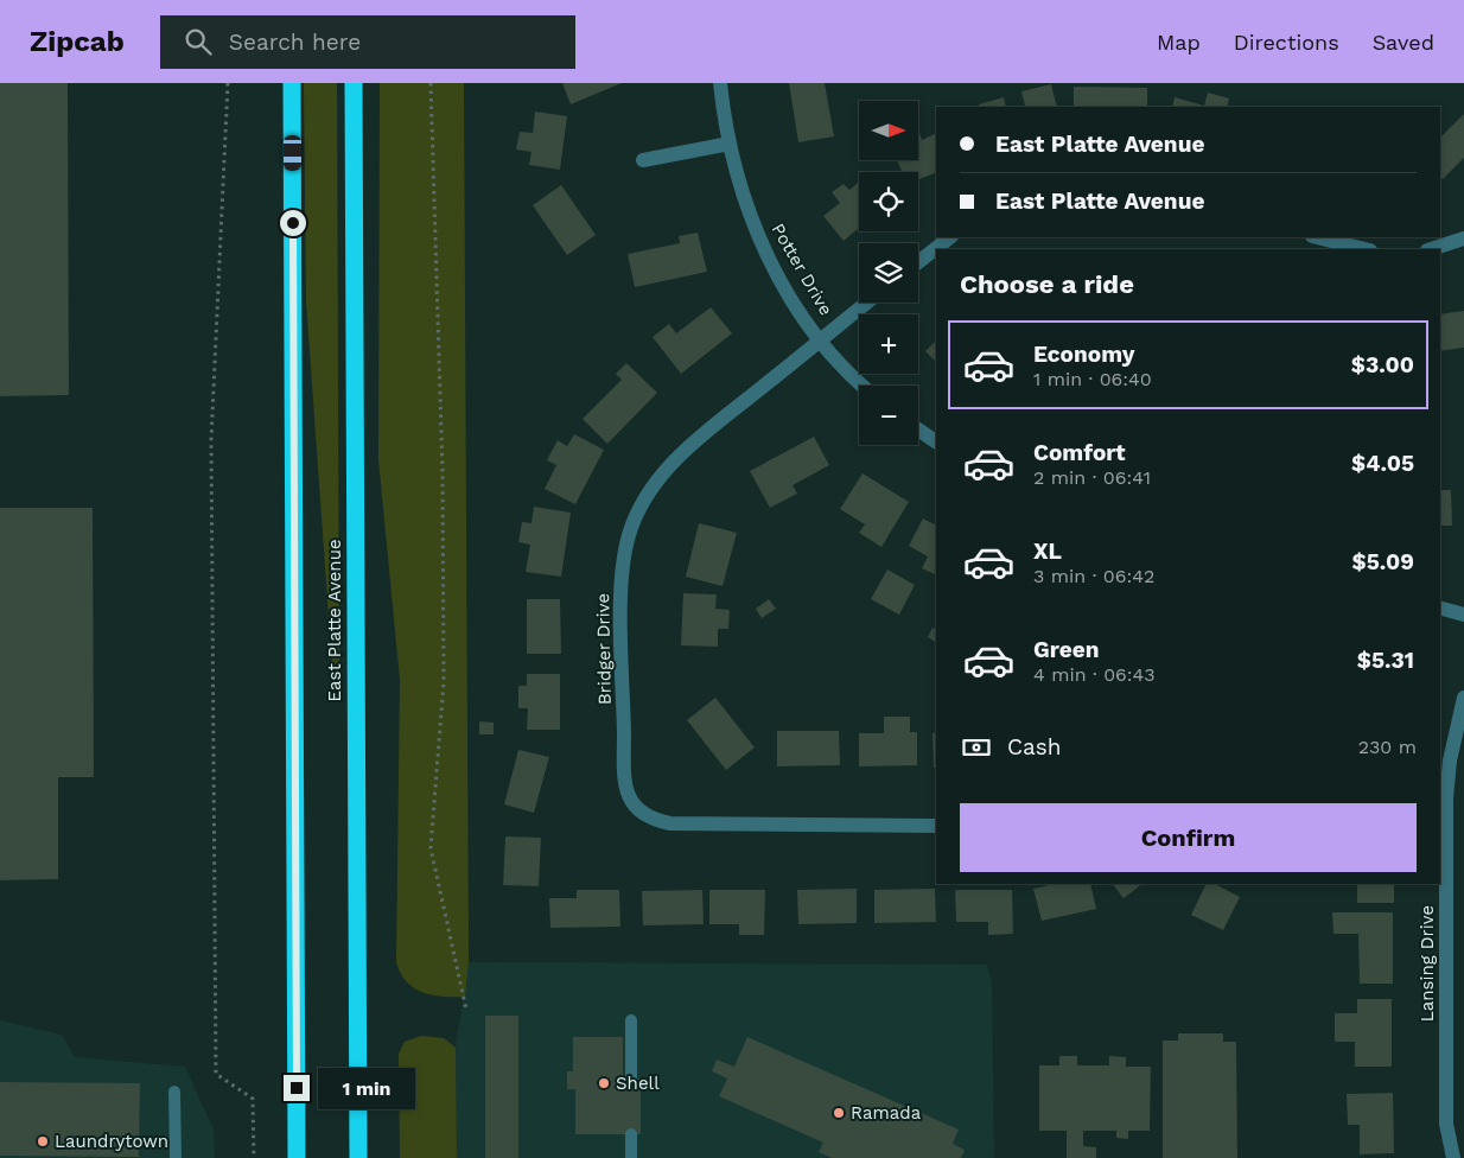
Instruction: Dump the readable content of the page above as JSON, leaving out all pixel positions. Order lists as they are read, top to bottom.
{
  "streets": {
    "highway": ["East Platte Avenue"],
    "street": ["Potter Drive", "Bridger Drive", "Lansing Drive"]
  },
  "crossings": [
    ["Potter Drive", "Bridger Drive"]
  ],
  "places": ["Shell", "Ramada", "Laundrytown"],
  "north": "right",
  "page": {
    "header": "Zipcab",
    "search": "Search here",
    "nav": ["Map", "Directions", "Saved"],
    "map_buttons": ["+", "−"],
    "banner": ["East Platte Avenue", "East Platte Avenue"],
    "heading": "Choose a ride",
    "list": [
      {
        "name": "Economy",
        "note": "1 min · 06:40",
        "value": "$3.00"
      },
      {
        "name": "Comfort",
        "note": "2 min · 06:41",
        "value": "$4.05"
      },
      {
        "name": "XL",
        "note": "3 min · 06:42",
        "value": "$5.09"
      },
      {
        "name": "Green",
        "note": "4 min · 06:43",
        "value": "$5.31"
      }
    ],
    "pay": ["Cash", "230 m"],
    "buttons": "Confirm",
    "bubble": "1 min"
  }
}
